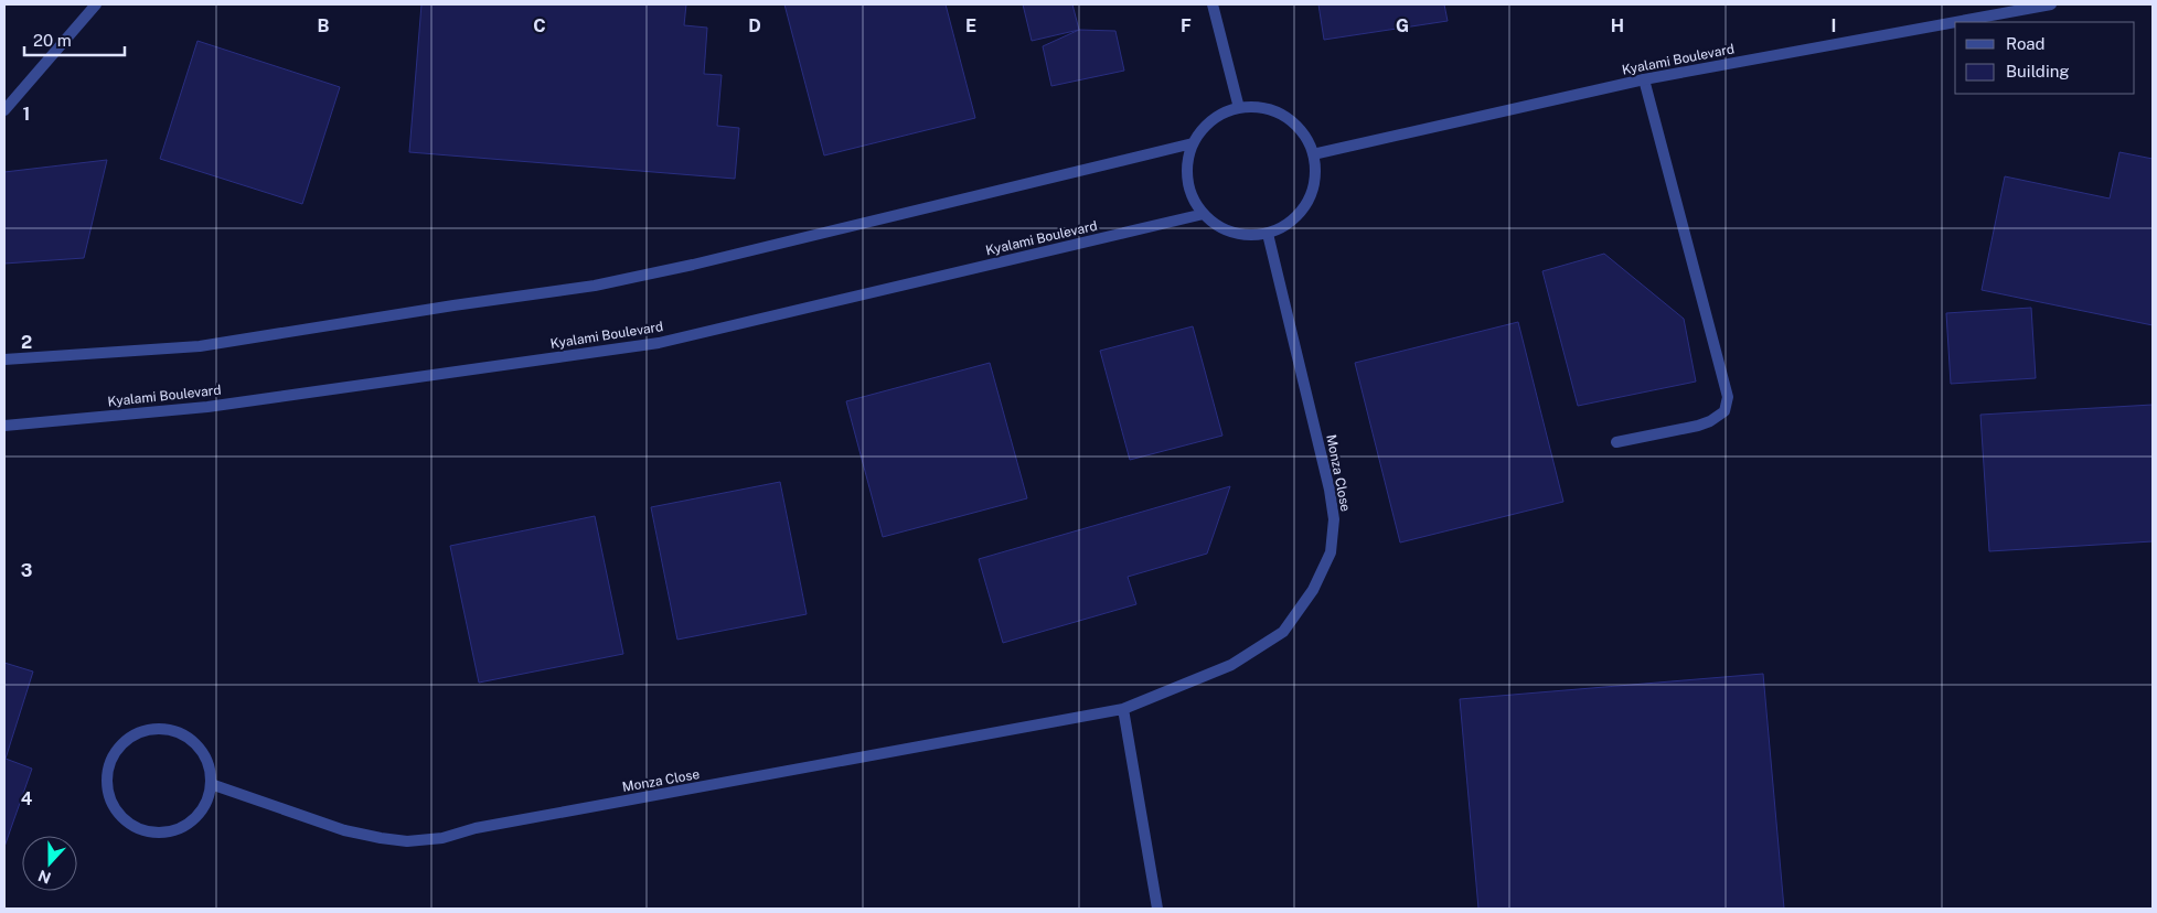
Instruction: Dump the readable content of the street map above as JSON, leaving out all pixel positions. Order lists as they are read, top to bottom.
{
  "streets": {
    "street": ["Kyalami Boulevard", "Monza Close"]
  },
  "crossings": [
    ["Kyalami Boulevard", "Monza Close"]
  ],
  "legend": ["Road", "Building"],
  "scale_bar": "20 m",
  "north": "bottom",
  "grid": {
    "columns": [
      "B",
      "C",
      "D",
      "E",
      "F",
      "G",
      "H",
      "I"
    ],
    "rows": [
      "1",
      "2",
      "3",
      "4"
    ]
  }
}
